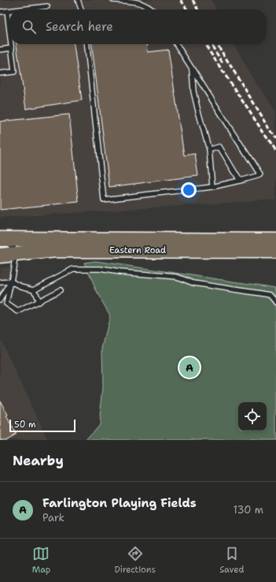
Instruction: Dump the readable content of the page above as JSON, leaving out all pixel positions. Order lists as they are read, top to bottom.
{
  "streets": {
    "main road": ["Eastern Road"]
  },
  "scale_bar": "50 m",
  "page": {
    "search": "Search here",
    "pins": "A",
    "scale": "50 m",
    "heading": "Nearby",
    "list": [
      {
        "mark": "A",
        "name": "Farlington Playing Fields",
        "note": "Park",
        "value": "130 m"
      }
    ],
    "nav": ["Map", "Directions", "Saved"]
  }
}
